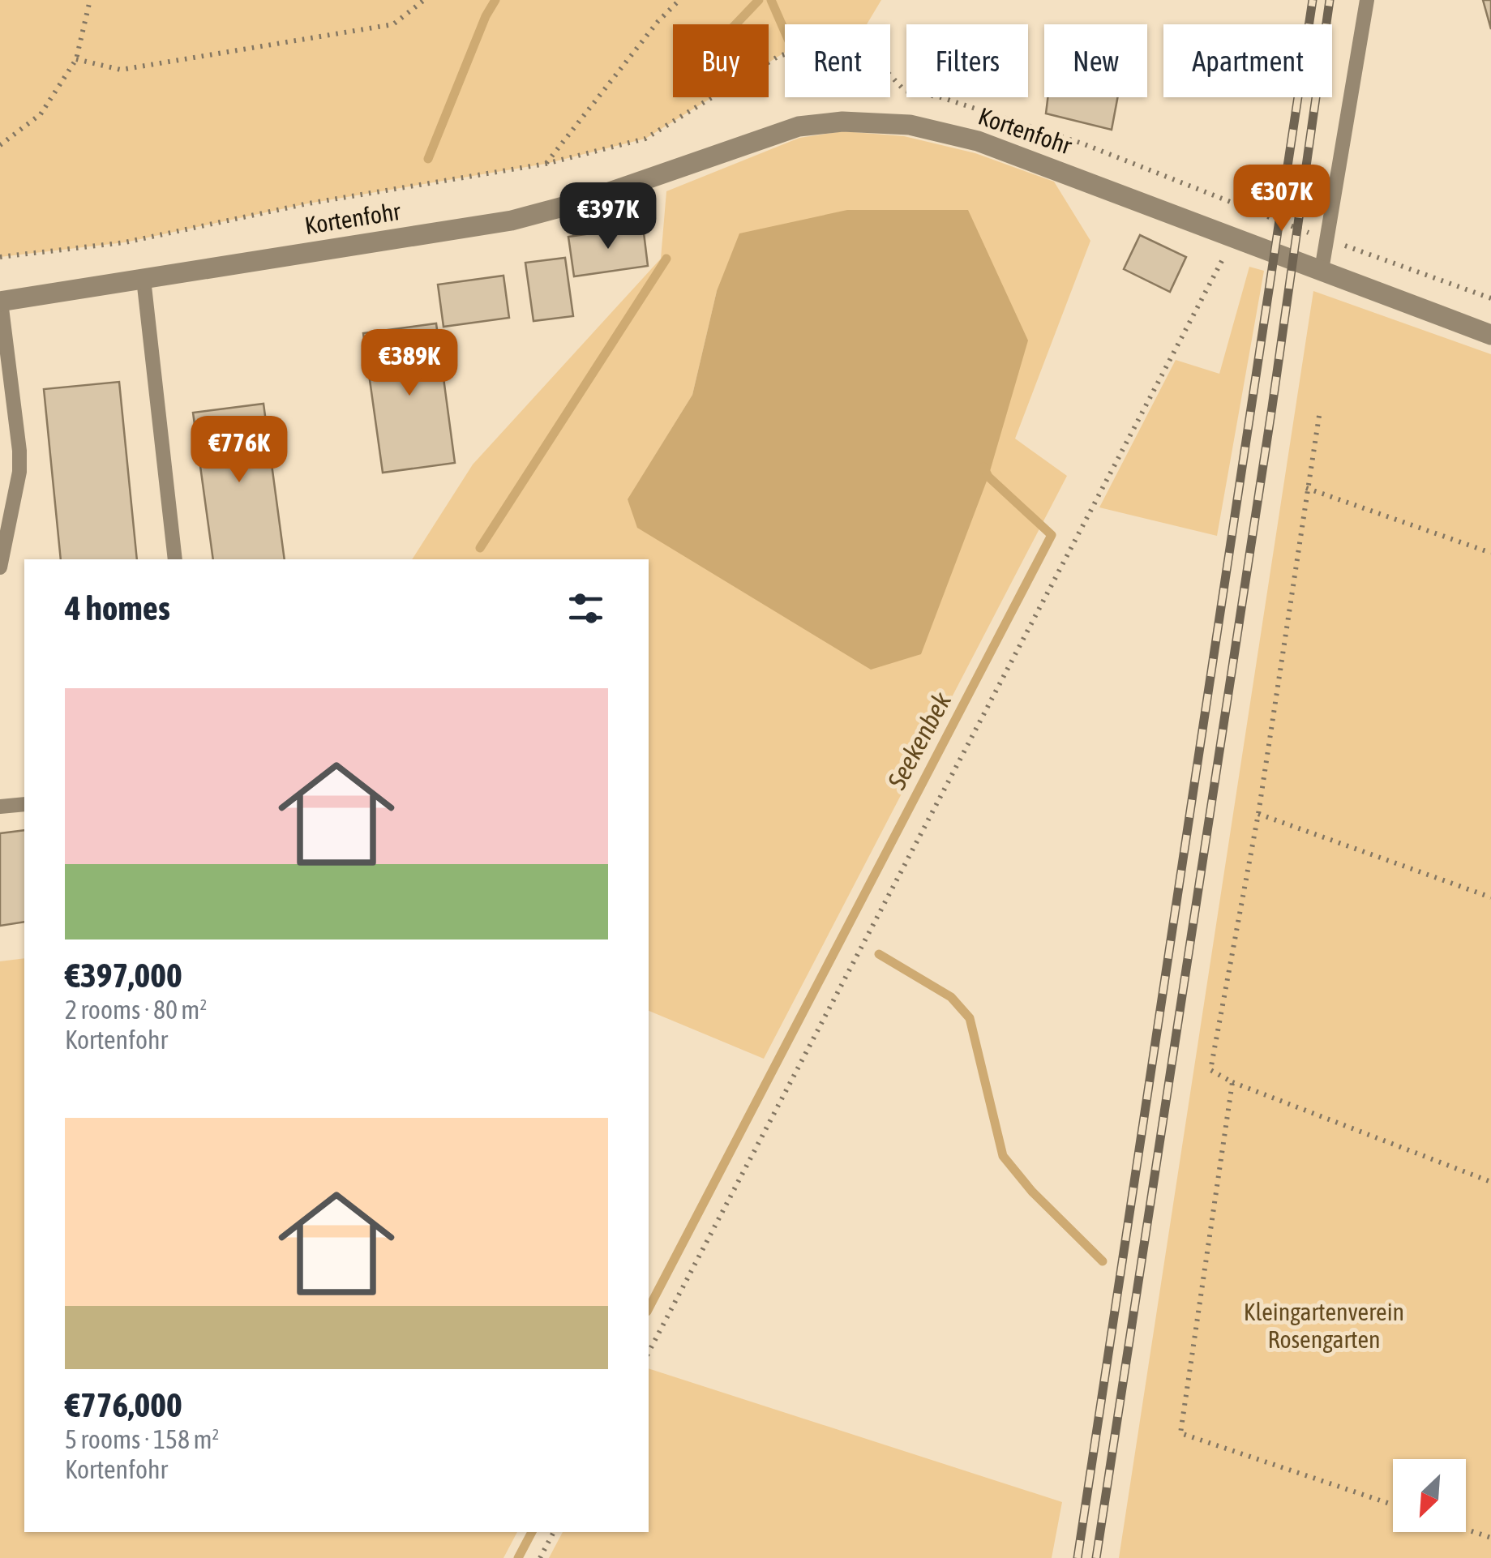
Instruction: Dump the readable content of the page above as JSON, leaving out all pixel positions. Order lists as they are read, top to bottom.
{
  "streets": {
    "street": ["Kortenfohr"]
  },
  "water": ["Seekenbek"],
  "parks": ["Kleingartenverein Rosengarten"],
  "north": "bottom left",
  "page": {
    "chip": [
      "Buy",
      "Rent",
      "Filters",
      "New",
      "Apartment"
    ],
    "price": [
      "€307K",
      "€397K",
      "€389K",
      "€776K"
    ],
    "heading": "4 homes",
    "list": [
      {
        "name": "€397,000",
        "note": "2 rooms · 80 m² · Kortenfohr"
      },
      {
        "name": "€776,000",
        "note": "5 rooms · 158 m² · Kortenfohr"
      }
    ]
  }
}
